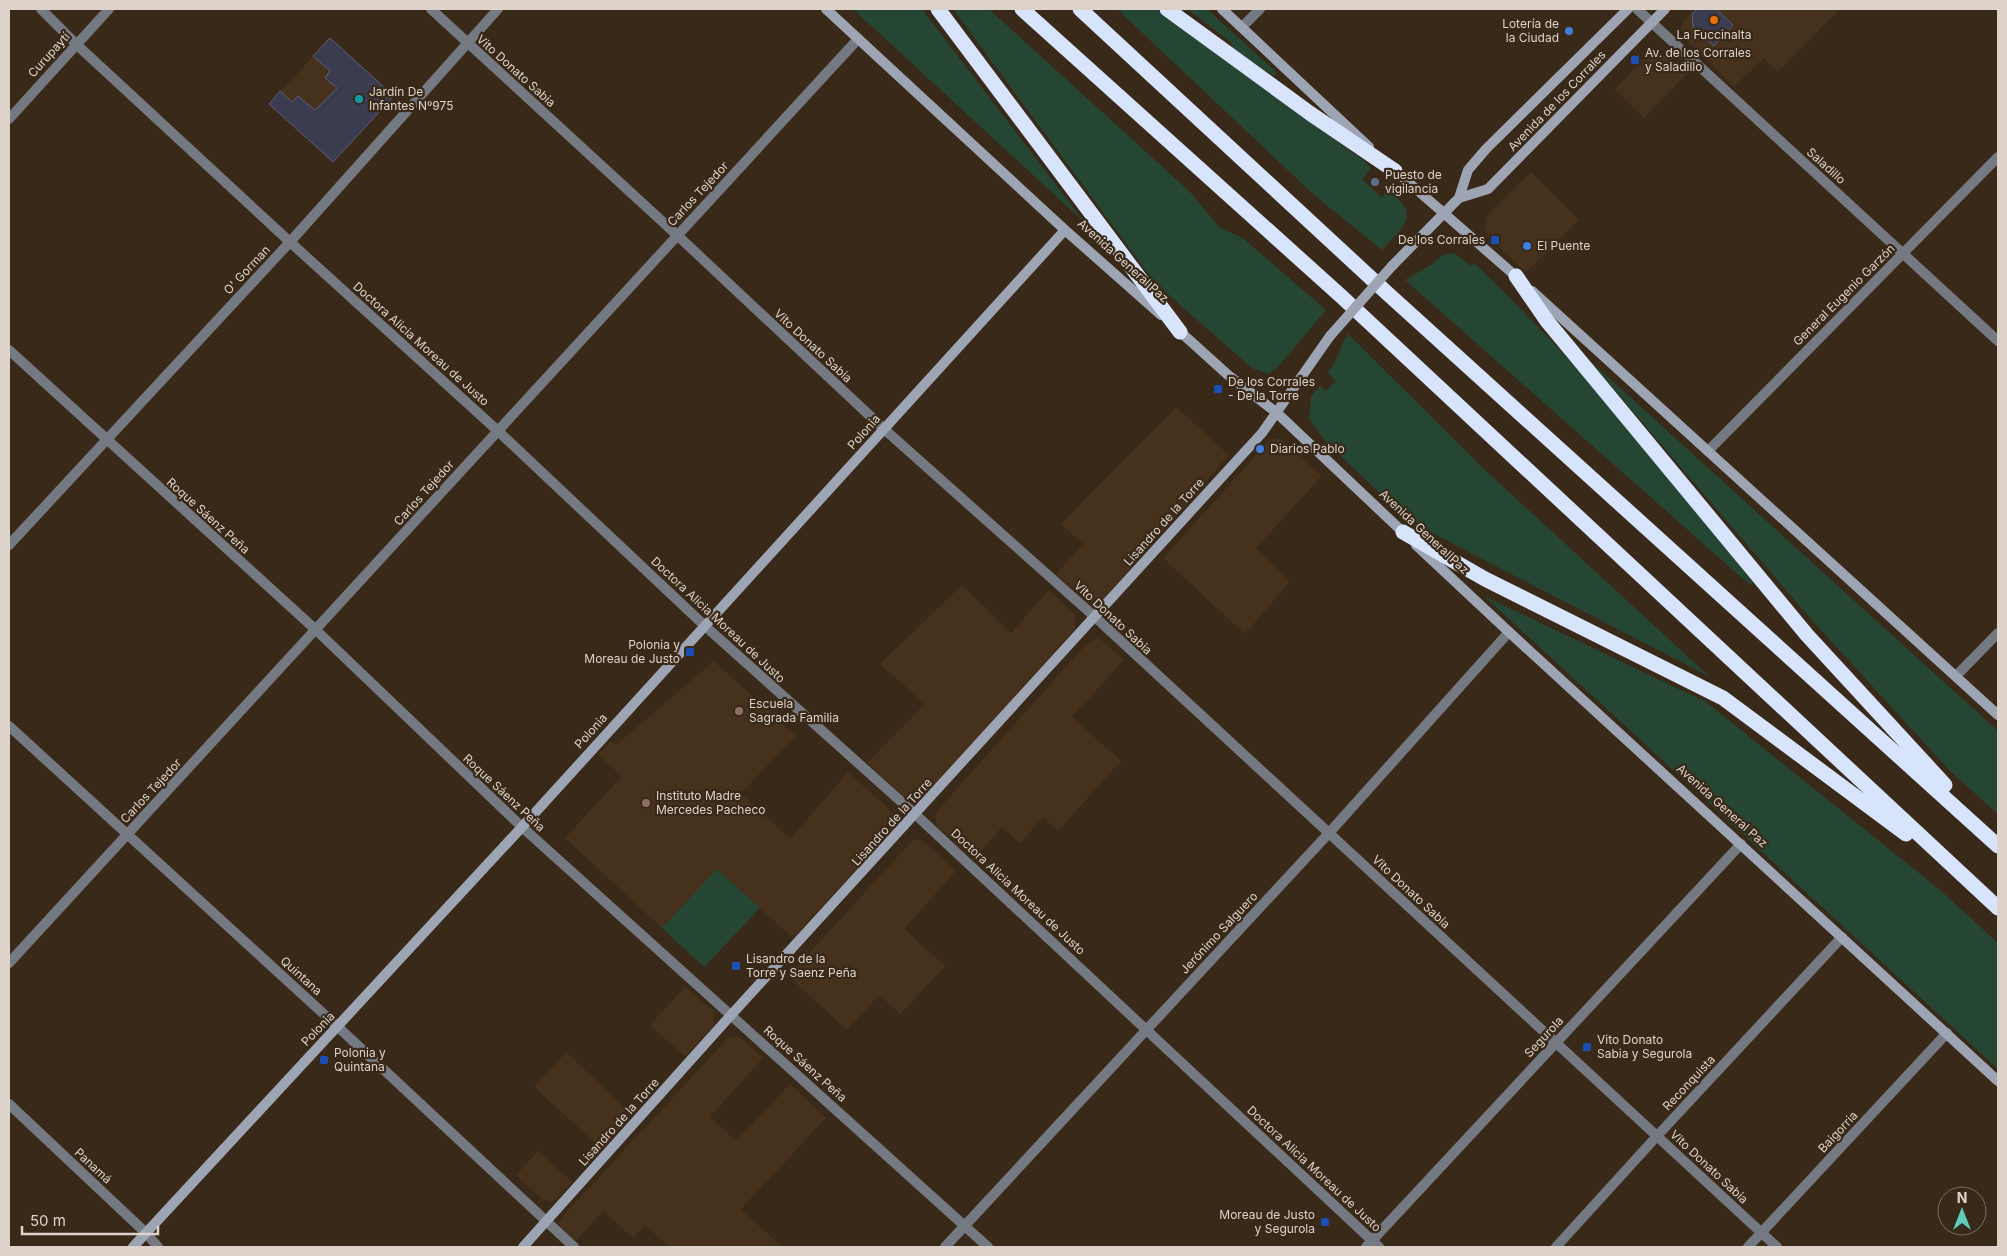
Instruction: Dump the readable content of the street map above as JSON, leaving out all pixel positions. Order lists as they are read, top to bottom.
{
  "streets": {
    "street": [
      "Curupaytí",
      "Vito Donato Sabia",
      "Avenida de los Corrales",
      "Saladillo",
      "Carlos Tejedor",
      "Avenida General Paz",
      "O' Gorman",
      "General Eugenio Garzón",
      "Doctora Alicia Moreau de Justo",
      "Polonia",
      "Roque Sáenz Peña",
      "Lisandro de la Torre",
      "Jerónimo Salguero",
      "Quintana",
      "Segurola",
      "Reconquista",
      "Baigorria",
      "Panamá"
    ]
  },
  "crossings": [
    ["Curupaytí", "Doctora Alicia Moreau de Justo"],
    ["Vito Donato Sabia", "Carlos Tejedor"],
    ["Vito Donato Sabia", "O' Gorman"],
    ["Vito Donato Sabia", "Polonia"],
    ["Vito Donato Sabia", "Lisandro de la Torre"],
    ["Vito Donato Sabia", "Jerónimo Salguero"],
    ["Vito Donato Sabia", "Segurola"],
    ["Vito Donato Sabia", "Reconquista"],
    ["Vito Donato Sabia", "Baigorria"],
    ["Avenida de los Corrales", "Saladillo"],
    ["Avenida de los Corrales", "Avenida General Paz"],
    ["Avenida de los Corrales", "Lisandro de la Torre"],
    ["Saladillo", "General Eugenio Garzón"],
    ["Carlos Tejedor", "Avenida General Paz"],
    ["Carlos Tejedor", "Doctora Alicia Moreau de Justo"],
    ["Carlos Tejedor", "Roque Sáenz Peña"],
    ["Carlos Tejedor", "Quintana"],
    ["Avenida General Paz", "Polonia"],
    ["Avenida General Paz", "Lisandro de la Torre"],
    ["Avenida General Paz", "Jerónimo Salguero"],
    ["Avenida General Paz", "Segurola"],
    ["Avenida General Paz", "Reconquista"],
    ["Avenida General Paz", "Baigorria"],
    ["O' Gorman", "Doctora Alicia Moreau de Justo"],
    ["O' Gorman", "Roque Sáenz Peña"],
    ["Doctora Alicia Moreau de Justo", "Polonia"],
    ["Doctora Alicia Moreau de Justo", "Lisandro de la Torre"],
    ["Doctora Alicia Moreau de Justo", "Jerónimo Salguero"],
    ["Doctora Alicia Moreau de Justo", "Segurola"],
    ["Polonia", "Roque Sáenz Peña"],
    ["Polonia", "Quintana"],
    ["Polonia", "Panamá"],
    ["Roque Sáenz Peña", "Lisandro de la Torre"],
    ["Roque Sáenz Peña", "Jerónimo Salguero"],
    ["Lisandro de la Torre", "Quintana"]
  ],
  "places": {
    "other": [
      "La Fuccinalta",
      "Lotería de la Ciudad",
      "Jardín De Infantes Nº975",
      "Puesto de vigilancia",
      "El Puente",
      "Diarios Pablo",
      "Escuela Sagrada Familia",
      "Instituto Madre Mercedes Pacheco"
    ],
    "transit": [
      "Av. de los Corrales y Saladillo",
      "De los Corrales",
      "De los Corrales - De la Torre",
      "Polonia y Moreau de Justo",
      "Lisandro de la Torre y Saenz Peña",
      "Vito Donato Sabia y Segurola",
      "Polonia y Quintana",
      "Moreau de Justo y Segurola"
    ]
  },
  "scale_bar": "50 m",
  "north": "top"
}
